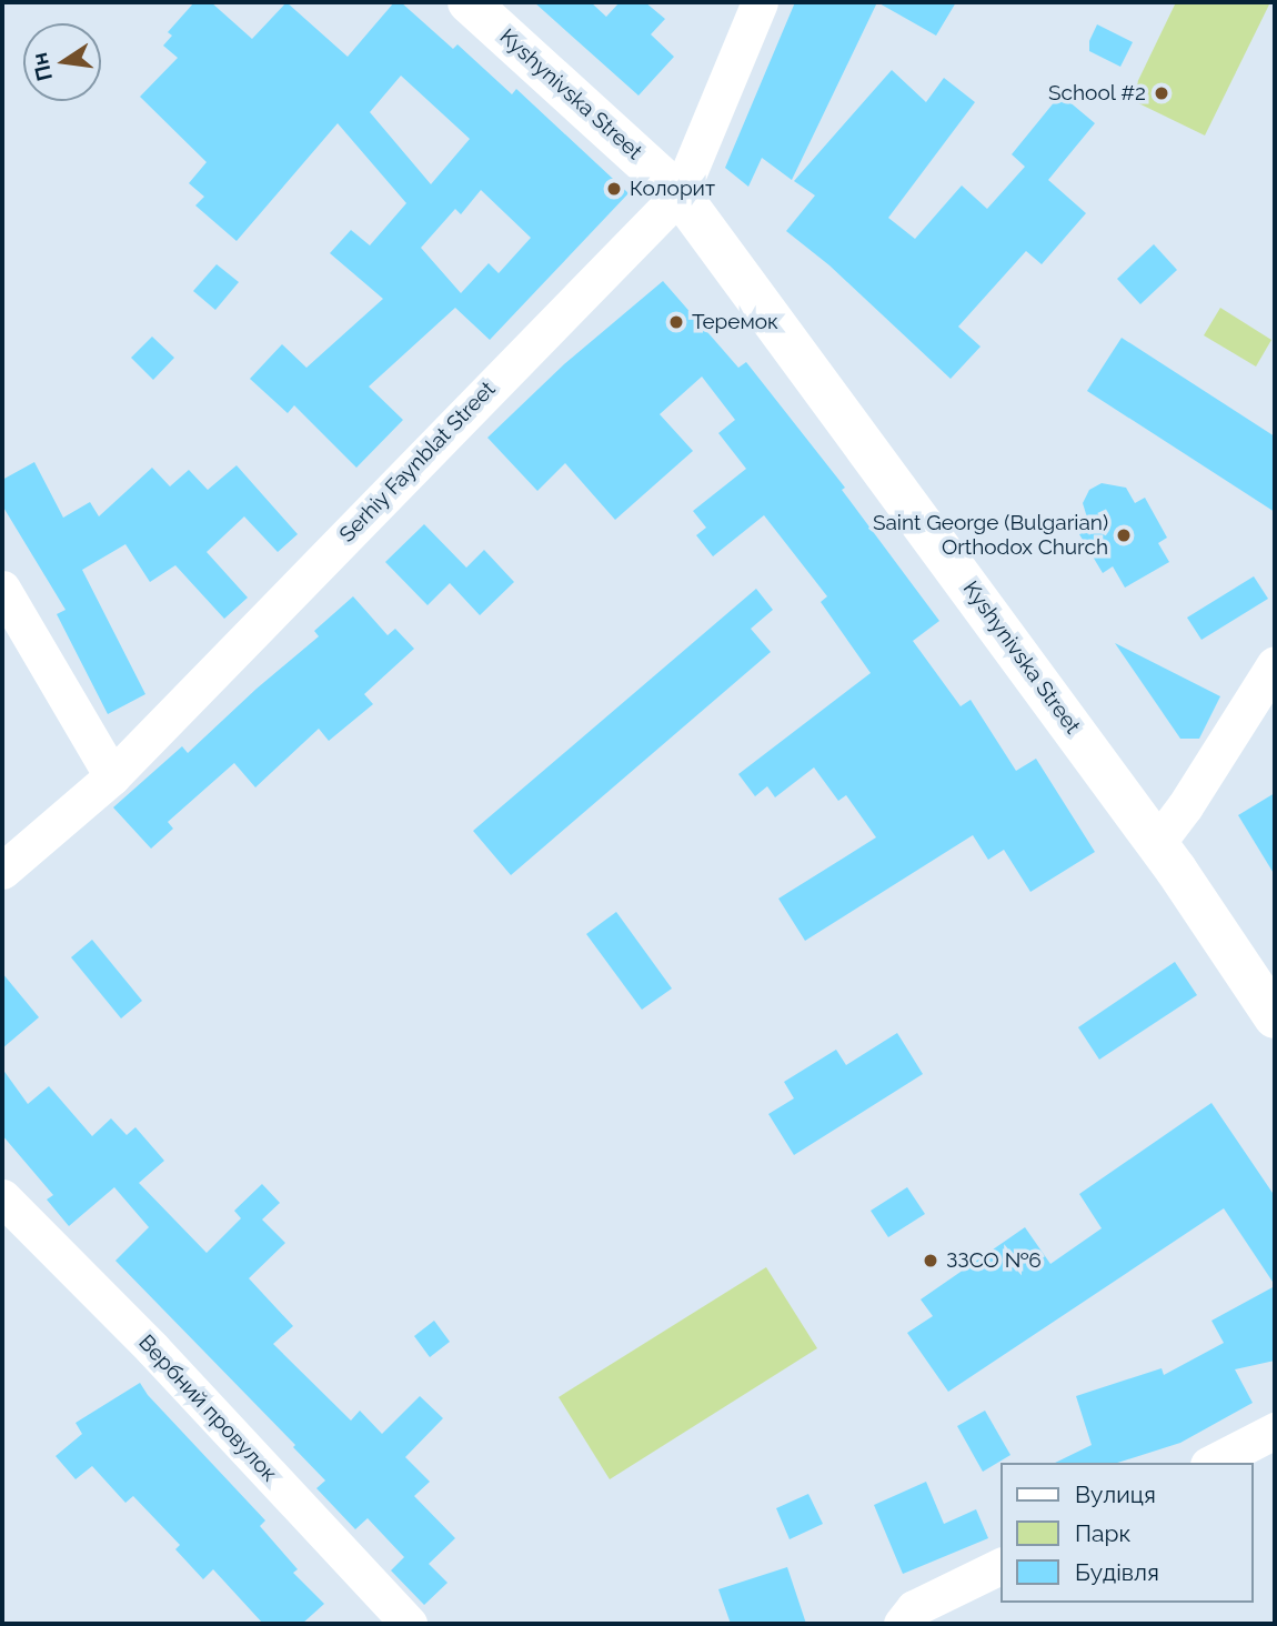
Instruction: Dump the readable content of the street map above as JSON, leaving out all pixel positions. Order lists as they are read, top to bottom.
{
  "streets": {
    "main road": ["Kyshynivska Street"],
    "street": ["Serhiy Faynblat Street", "Вербний провулок"]
  },
  "crossings": [
    ["Kyshynivska Street", "Serhiy Faynblat Street"]
  ],
  "places": [
    "School #2",
    "Колорит",
    "Теремок",
    "Saint George (Bulgarian) Orthodox Church",
    "ЗЗСО №6"
  ],
  "legend": ["Вулиця", "Парк", "Будівля"],
  "north": "left"
}
